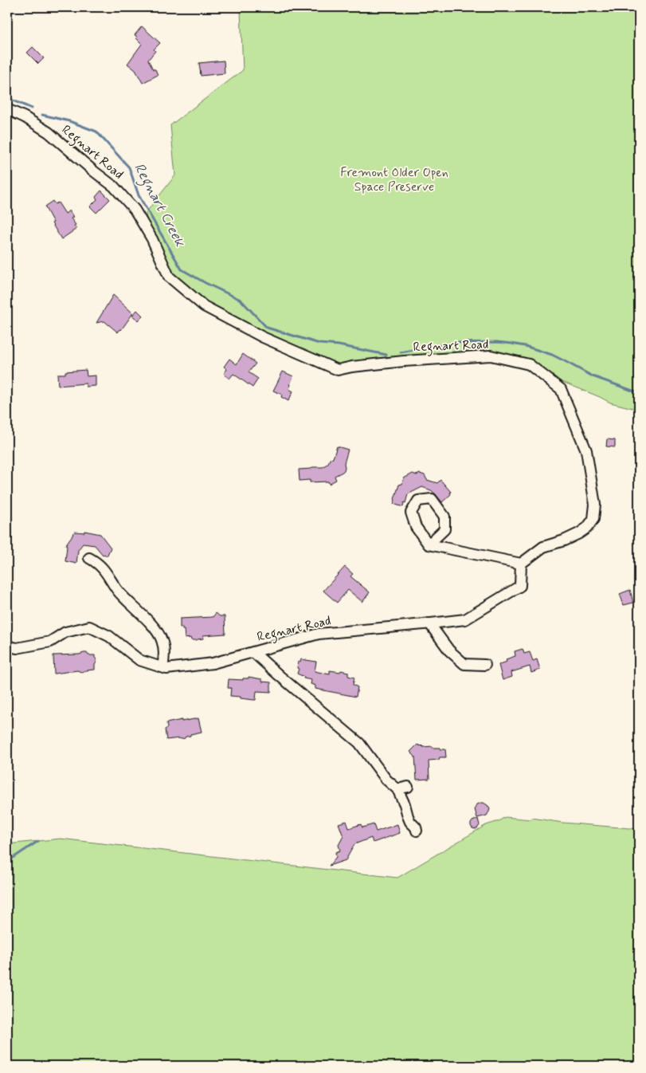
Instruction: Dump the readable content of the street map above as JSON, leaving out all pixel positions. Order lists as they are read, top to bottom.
{
  "streets": {
    "street": ["Regnart Road"]
  },
  "water": ["Regnart Creek"],
  "parks": ["Fremont Older Open Space Preserve"]
}
